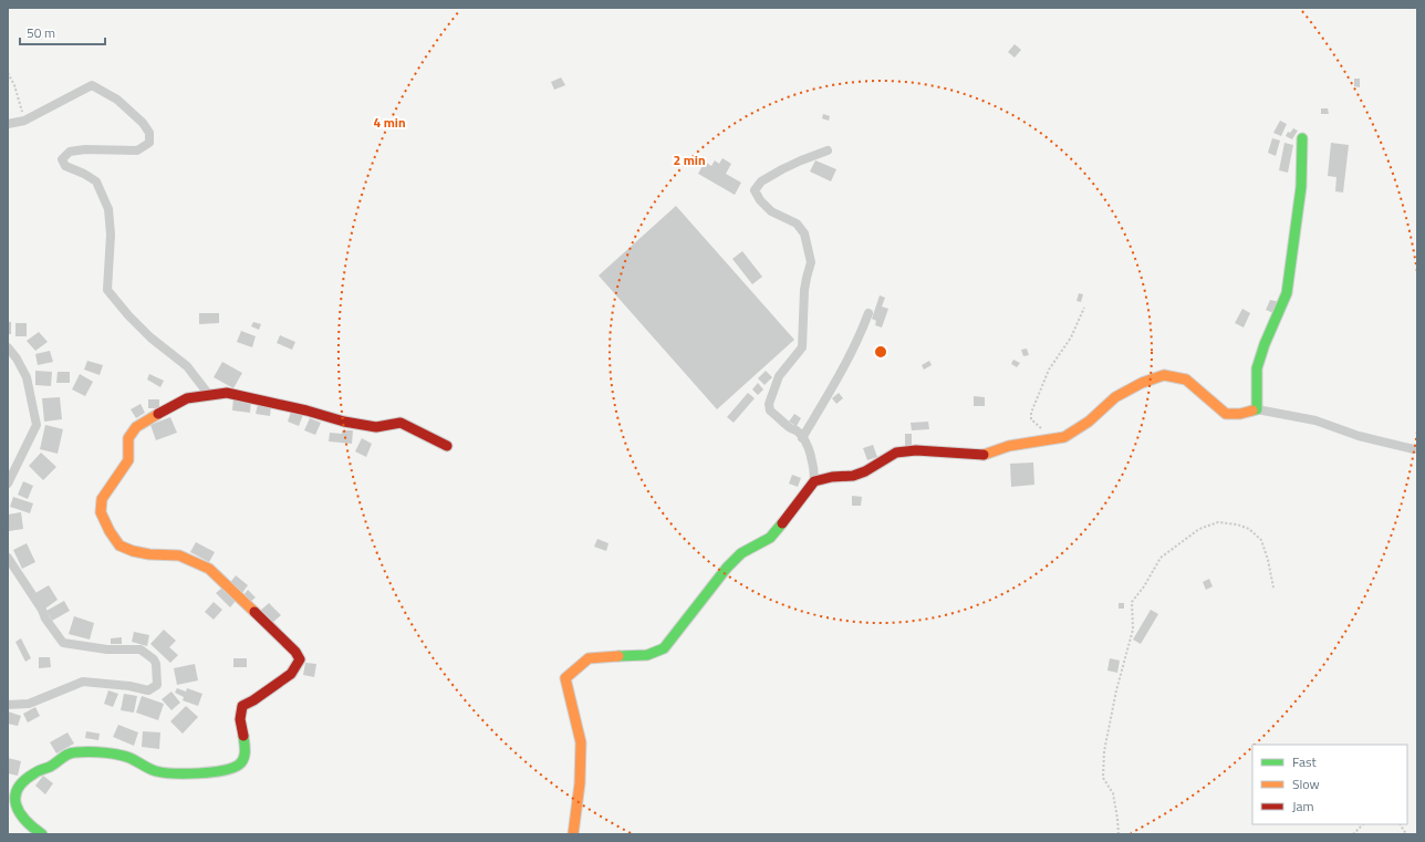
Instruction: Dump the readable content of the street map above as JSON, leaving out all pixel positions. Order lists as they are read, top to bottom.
{
  "legend": ["Fast", "Slow", "Jam"],
  "scale_bar": "50 m",
  "rings": ["4 min", "2 min"]
}
